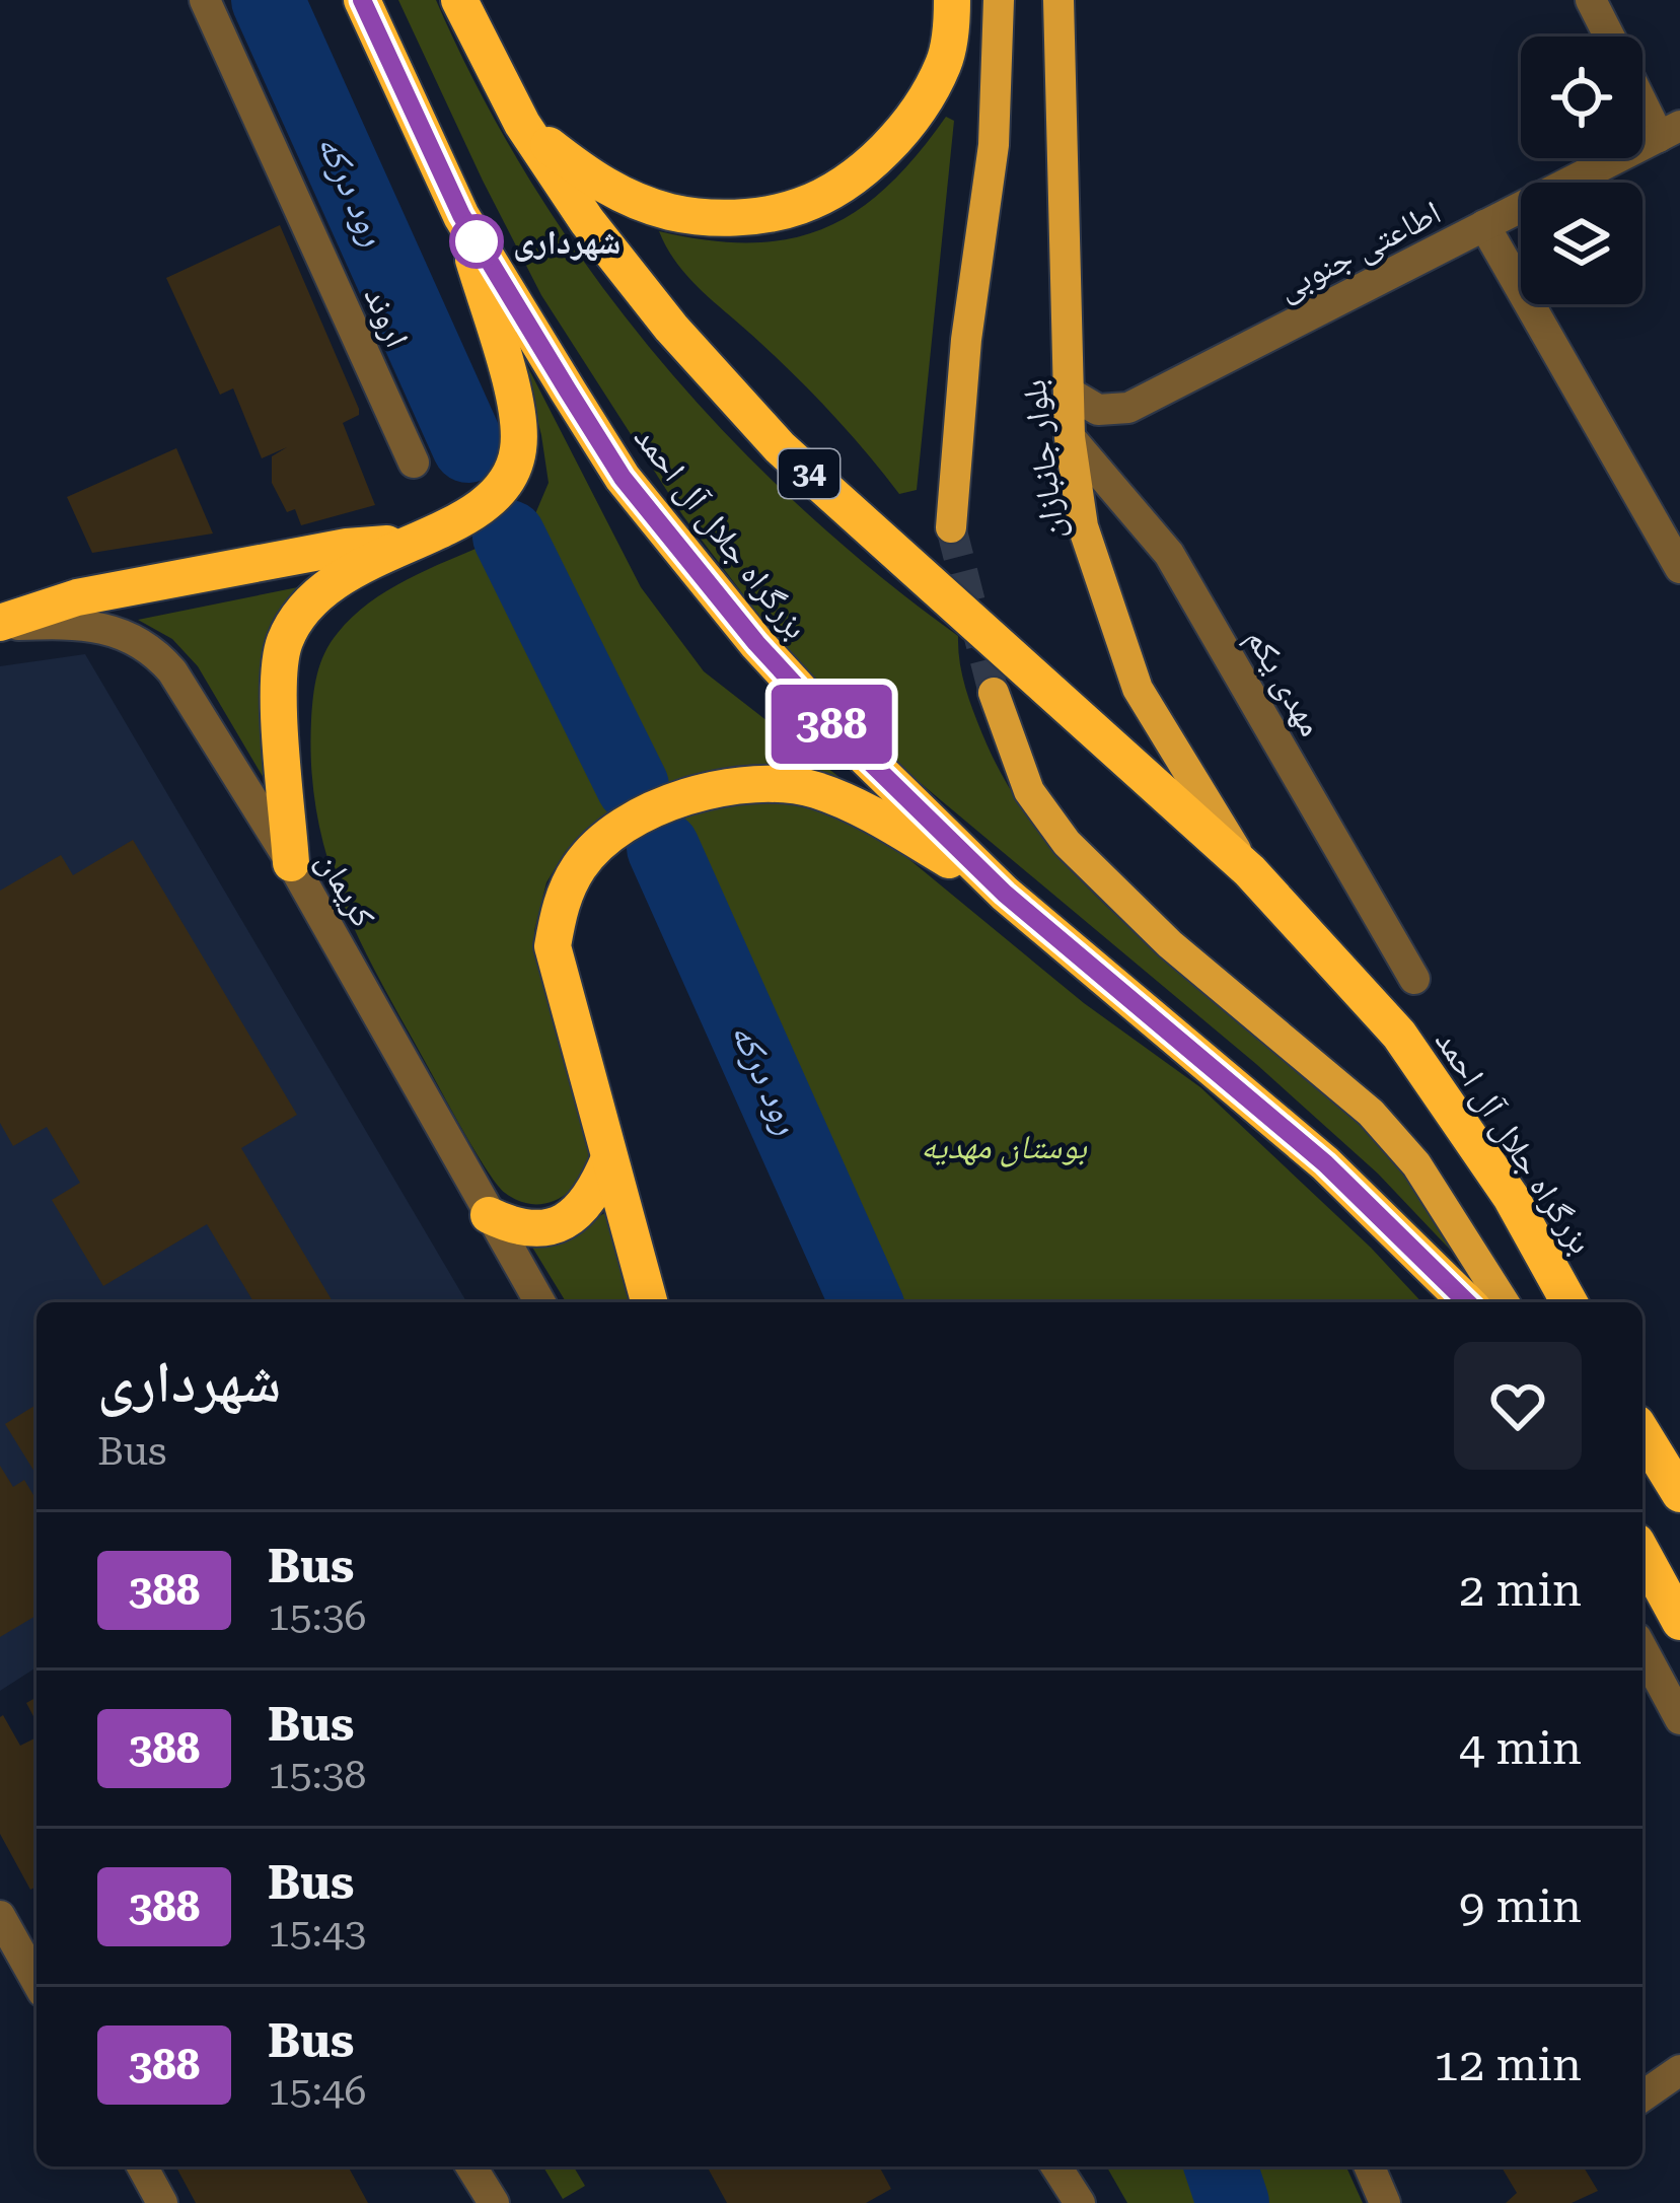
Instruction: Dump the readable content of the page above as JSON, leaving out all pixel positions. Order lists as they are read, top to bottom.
{
  "streets": {
    "highway": ["34", "بزرگراه جلال آل احمد"],
    "main road": ["بلوار جانبازان"],
    "street": [
      "اطاعتی جنوبی",
      "اروند",
      "مهدی یکم",
      "کریمان"
    ]
  },
  "crossings": [
    ["اطاعتی جنوبی", "بلوار جانبازان"],
    ["بلوار جانبازان", "بزرگراه جلال آل احمد"],
    ["بلوار جانبازان", "مهدی یکم"]
  ],
  "water": ["رود درکه"],
  "parks": ["بوستان مهدیه"],
  "places": ["شهرداری"],
  "lines": ["bus line 388"],
  "page": {
    "on_map": "388",
    "heading": ["شهرداری", "Bus"],
    "list": [
      {
        "mark": "388",
        "name": "Bus",
        "note": "15:36",
        "value": "2 min"
      },
      {
        "mark": "388",
        "name": "Bus",
        "note": "15:38",
        "value": "4 min"
      },
      {
        "mark": "388",
        "name": "Bus",
        "note": "15:43",
        "value": "9 min"
      },
      {
        "mark": "388",
        "name": "Bus",
        "note": "15:46",
        "value": "12 min"
      }
    ]
  }
}
